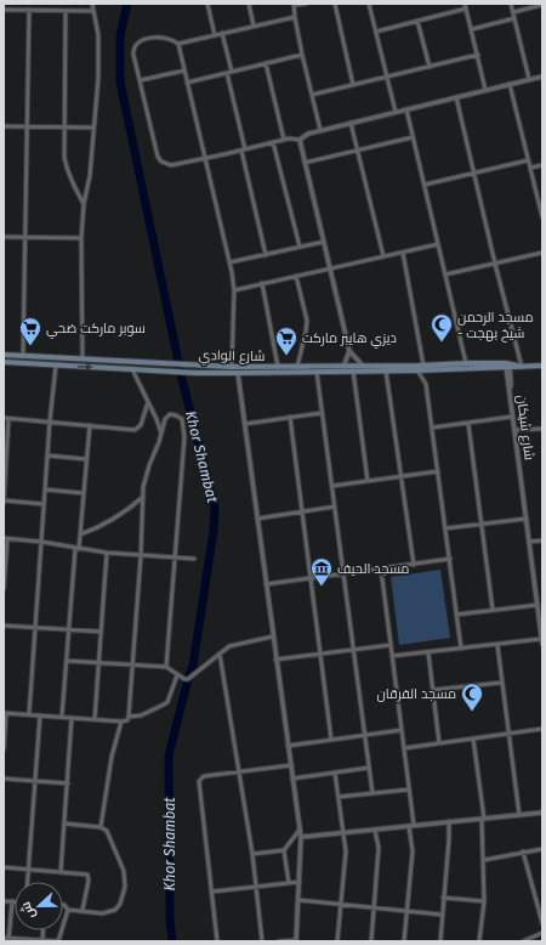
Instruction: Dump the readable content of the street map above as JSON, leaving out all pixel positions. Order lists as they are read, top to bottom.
{
  "streets": {
    "main road": ["شارع الوادي"],
    "street": ["شارع شيكان"]
  },
  "crossings": [
    ["شارع الوادي", "شارع شيكان"]
  ],
  "water": ["Khor Shambat"],
  "places": {
    "mosque": ["مسجد الرحمن - شيخ بهجت", "مسجد الفرقان"],
    "supermarket": ["سوبر ماركت ضحي", "ديزي هايبر ماركت"],
    "museum": ["مسجد الحيف"]
  },
  "north": "left"
}
